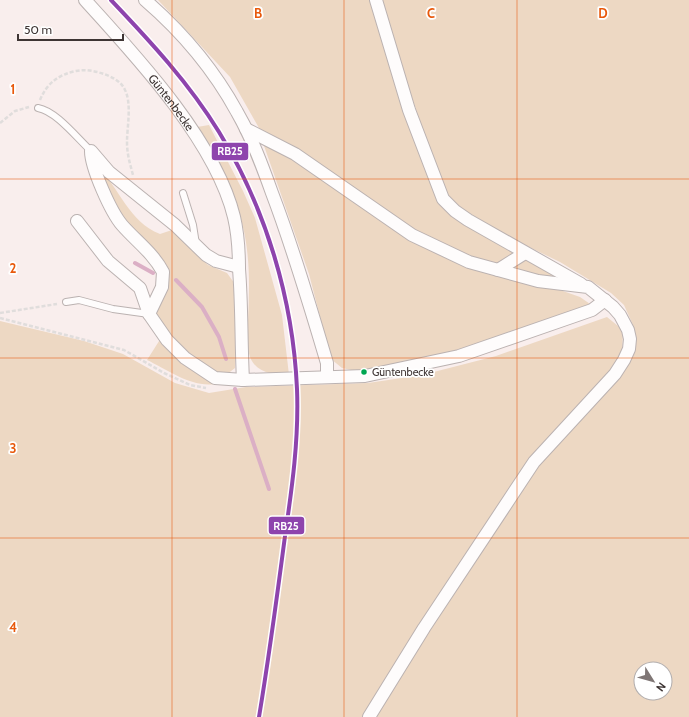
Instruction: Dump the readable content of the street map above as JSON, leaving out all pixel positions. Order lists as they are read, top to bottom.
{
  "streets": {
    "street": ["Güntenbecke"]
  },
  "places": ["Güntenbecke"],
  "lines": ["transit line RB25"],
  "scale_bar": "50 m",
  "north": "bottom right",
  "grid": {
    "columns": ["B", "C", "D"],
    "rows": [
      "1",
      "2",
      "3",
      "4"
    ]
  }
}
